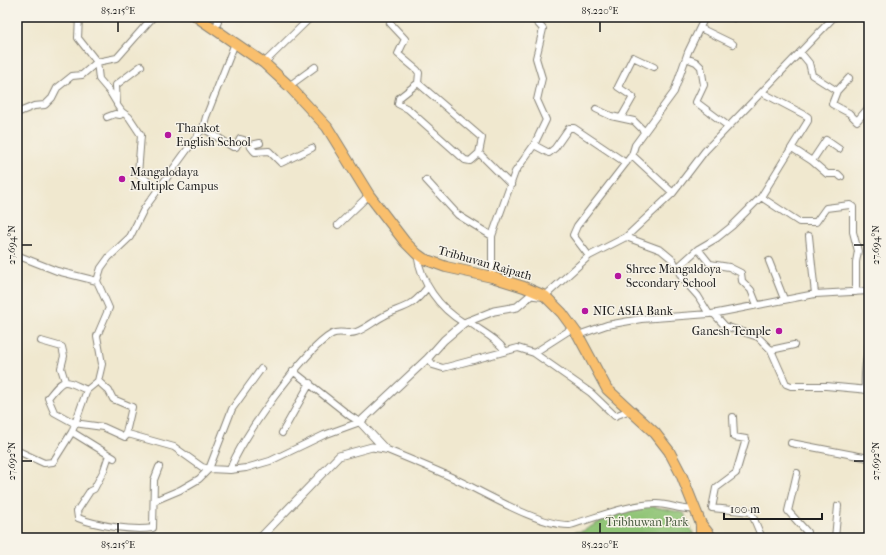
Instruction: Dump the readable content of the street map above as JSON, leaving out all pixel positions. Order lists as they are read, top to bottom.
{
  "streets": {
    "highway": ["Tribhuvan Rajpath"]
  },
  "parks": ["Tribhuwan Park"],
  "places": [
    "Thankot English School",
    "Mangalodaya Multiple Campus",
    "Shree Mangaldoya Secondary School",
    "NIC ASIA Bank",
    "Ganesh Temple"
  ],
  "scale_bar": "100 m",
  "coordinates": [
    "85.215°E",
    "85.220°E",
    "27.694°N",
    "27.692°N"
  ]
}
